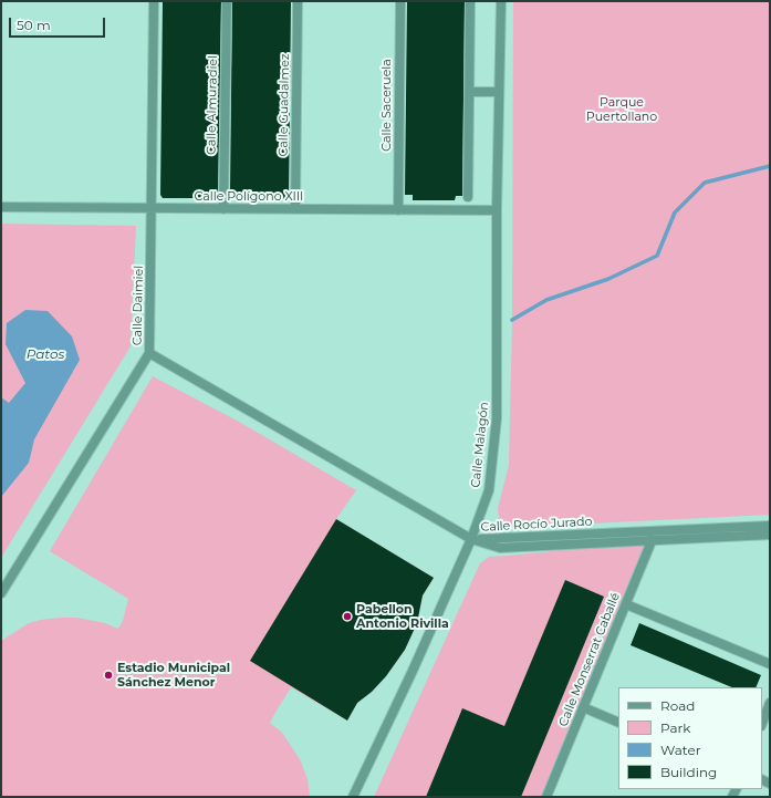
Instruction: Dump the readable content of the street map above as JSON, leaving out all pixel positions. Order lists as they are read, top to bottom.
{
  "streets": {
    "street": [
      "Calle Almuradiel",
      "Calle Guadalmez",
      "Calle Saceruela",
      "Calle Polígono XIII",
      "Calle Daimiel",
      "Calle Malagón",
      "Calle Rocío Jurado",
      "Calle Monserrat Caballé"
    ]
  },
  "crossings": [
    ["Calle Almuradiel", "Calle Polígono XIII"],
    ["Calle Guadalmez", "Calle Polígono XIII"],
    ["Calle Saceruela", "Calle Polígono XIII"],
    ["Calle Polígono XIII", "Calle Daimiel"],
    ["Calle Polígono XIII", "Calle Malagón"],
    ["Calle Malagón", "Calle Rocío Jurado"],
    ["Calle Rocío Jurado", "Calle Monserrat Caballé"]
  ],
  "water": ["Patos"],
  "parks": ["Parque Puertollano"],
  "places": ["Pabellon Antonio Rivilla", "Estadio Municipal Sánchez Menor"],
  "legend": [
    "Road",
    "Park",
    "Water",
    "Building"
  ],
  "scale_bar": "50 m"
}
